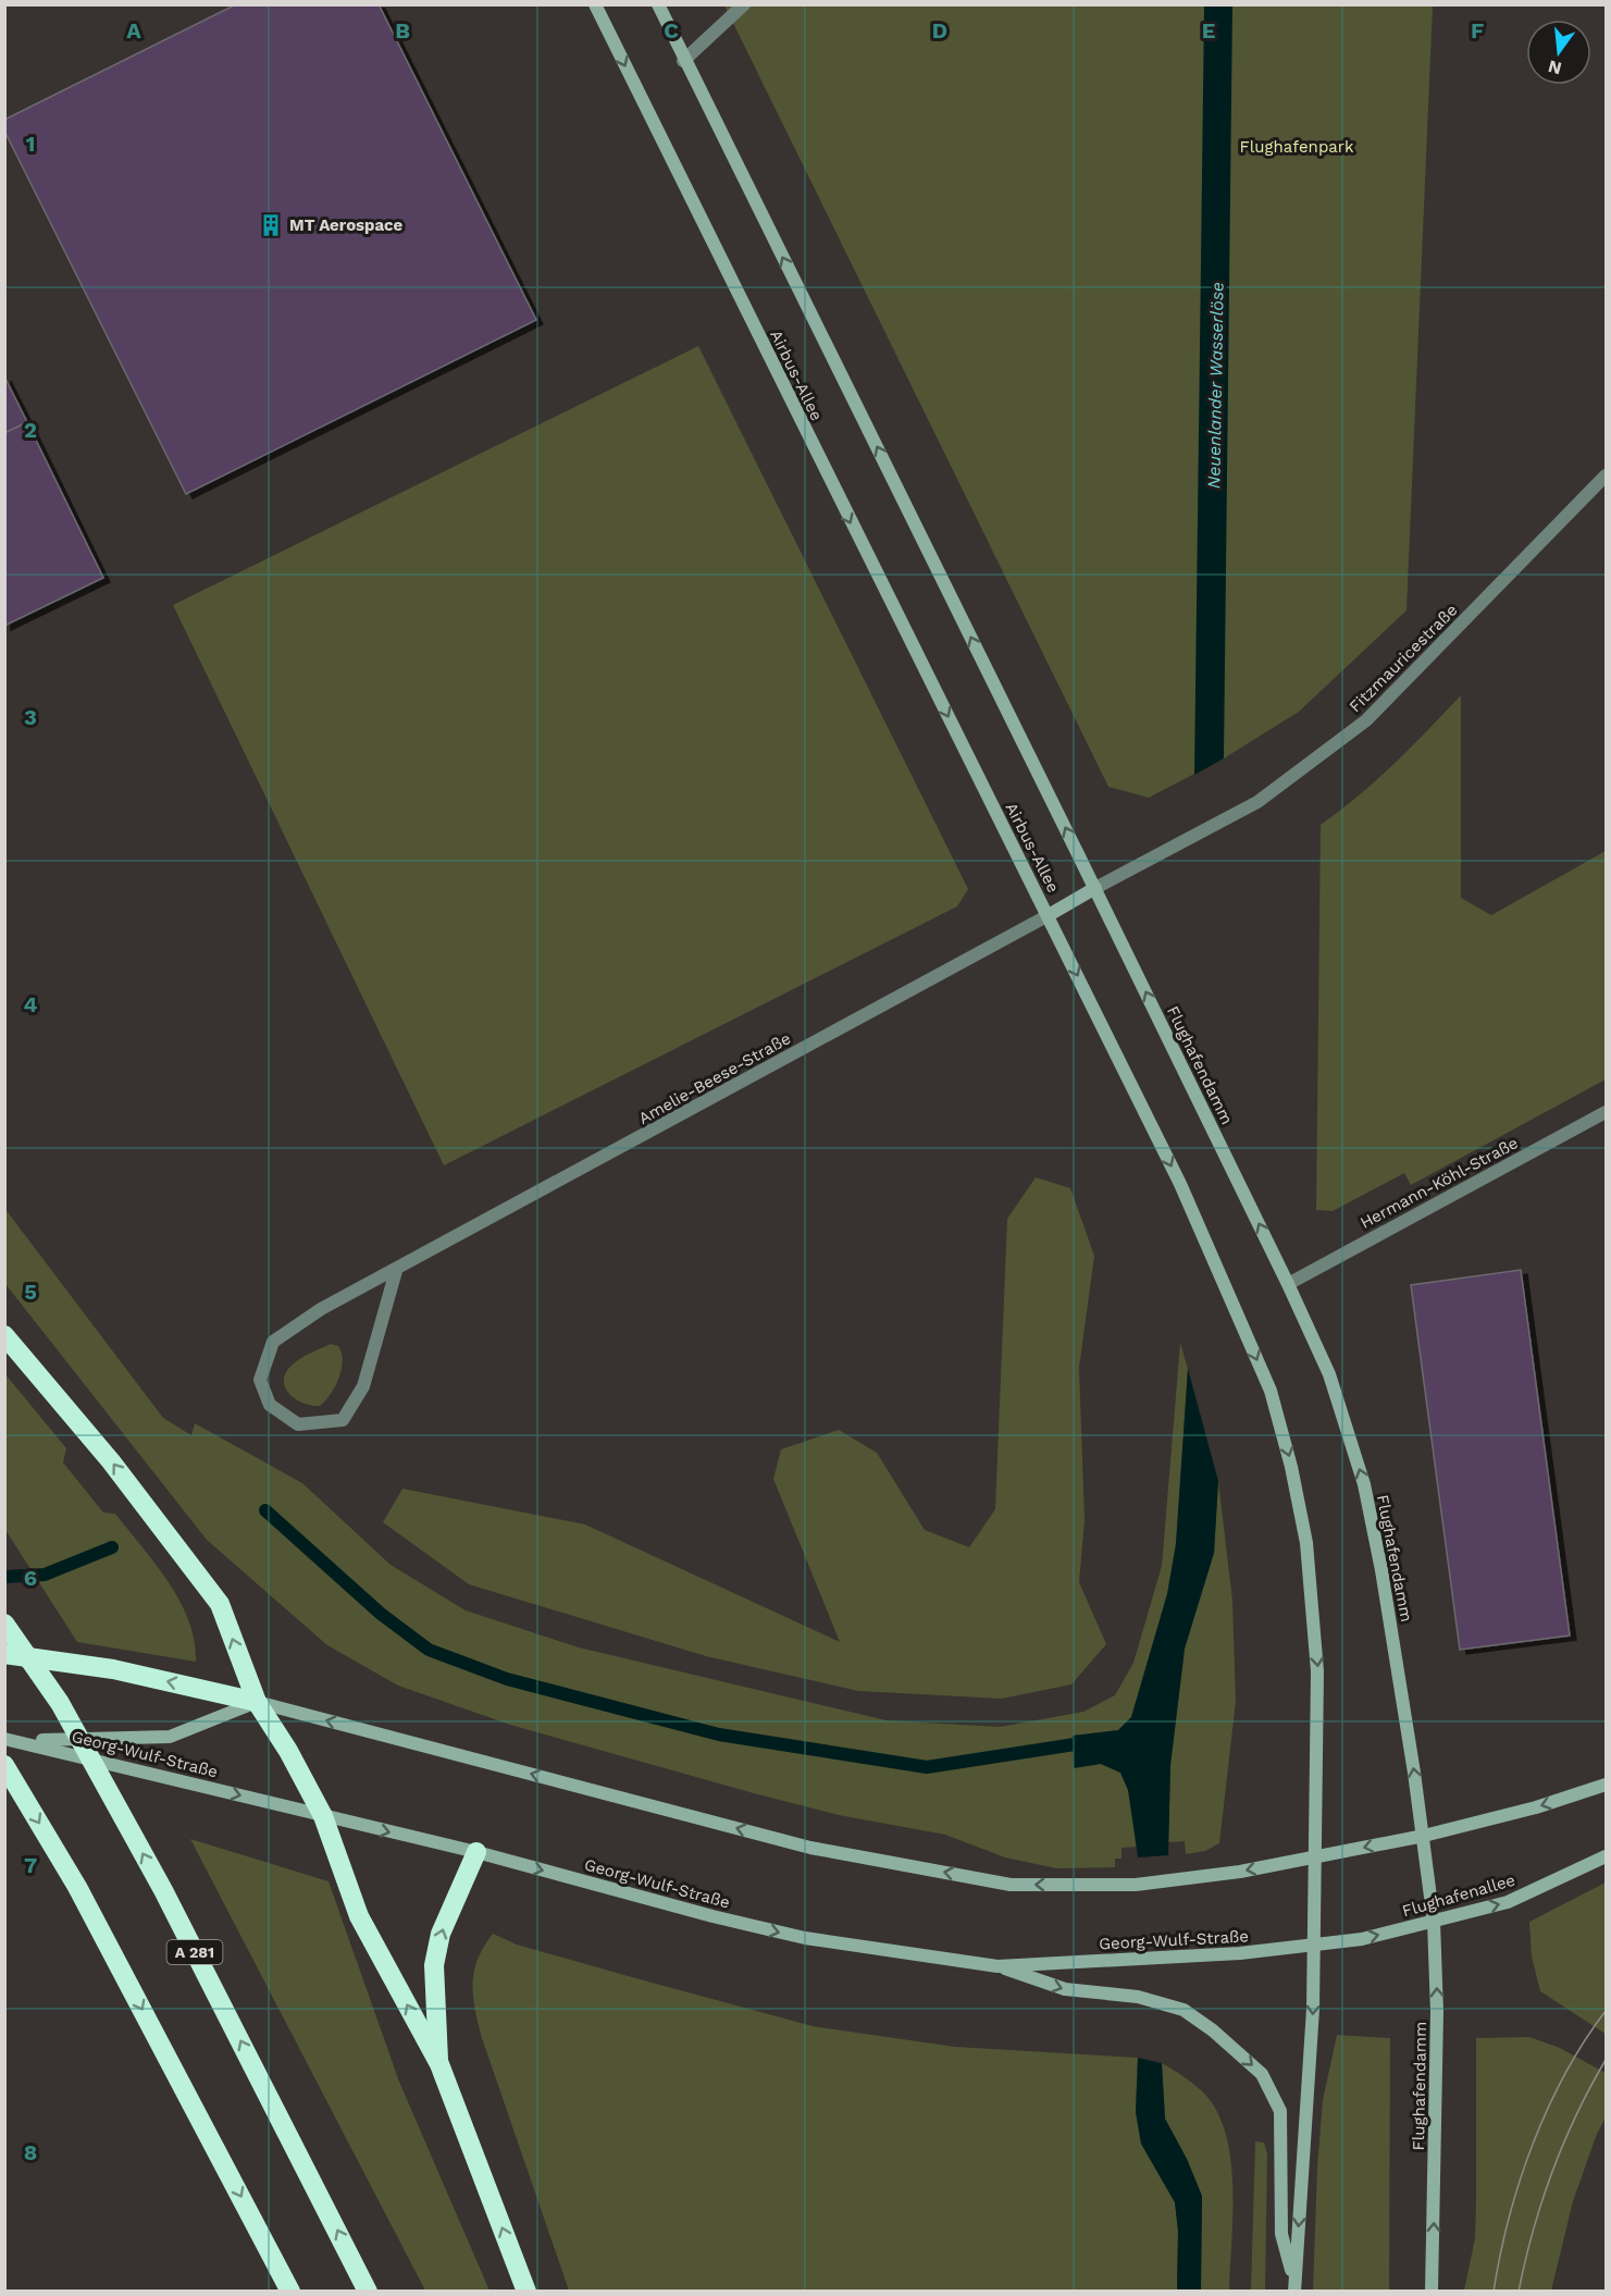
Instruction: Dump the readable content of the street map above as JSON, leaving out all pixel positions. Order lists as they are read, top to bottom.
{
  "streets": {
    "highway": ["A 281"],
    "main road": [
      "Airbus-Allee",
      "Flughafendamm",
      "Georg-Wulf-Straße",
      "Flughafenallee"
    ],
    "street": ["Fitzmauricestraße", "Amelie-Beese-Straße", "Hermann-Köhl-Straße"]
  },
  "crossings": [
    ["Airbus-Allee", "Fitzmauricestraße"],
    ["Airbus-Allee", "Flughafendamm"],
    ["Airbus-Allee", "Amelie-Beese-Straße"],
    ["Fitzmauricestraße", "Flughafendamm"],
    ["Flughafendamm", "Hermann-Köhl-Straße"],
    ["Flughafendamm", "Flughafenallee"],
    ["Georg-Wulf-Straße", "Flughafenallee"]
  ],
  "water": ["Neuenlander Wasserlöse"],
  "parks": ["Flughafenpark"],
  "places": {
    "building": ["MT Aerospace"]
  },
  "north": "bottom",
  "grid": {
    "columns": [
      "A",
      "B",
      "C",
      "D",
      "E",
      "F"
    ],
    "rows": [
      "1",
      "2",
      "3",
      "4",
      "5",
      "6",
      "7",
      "8"
    ]
  }
}
